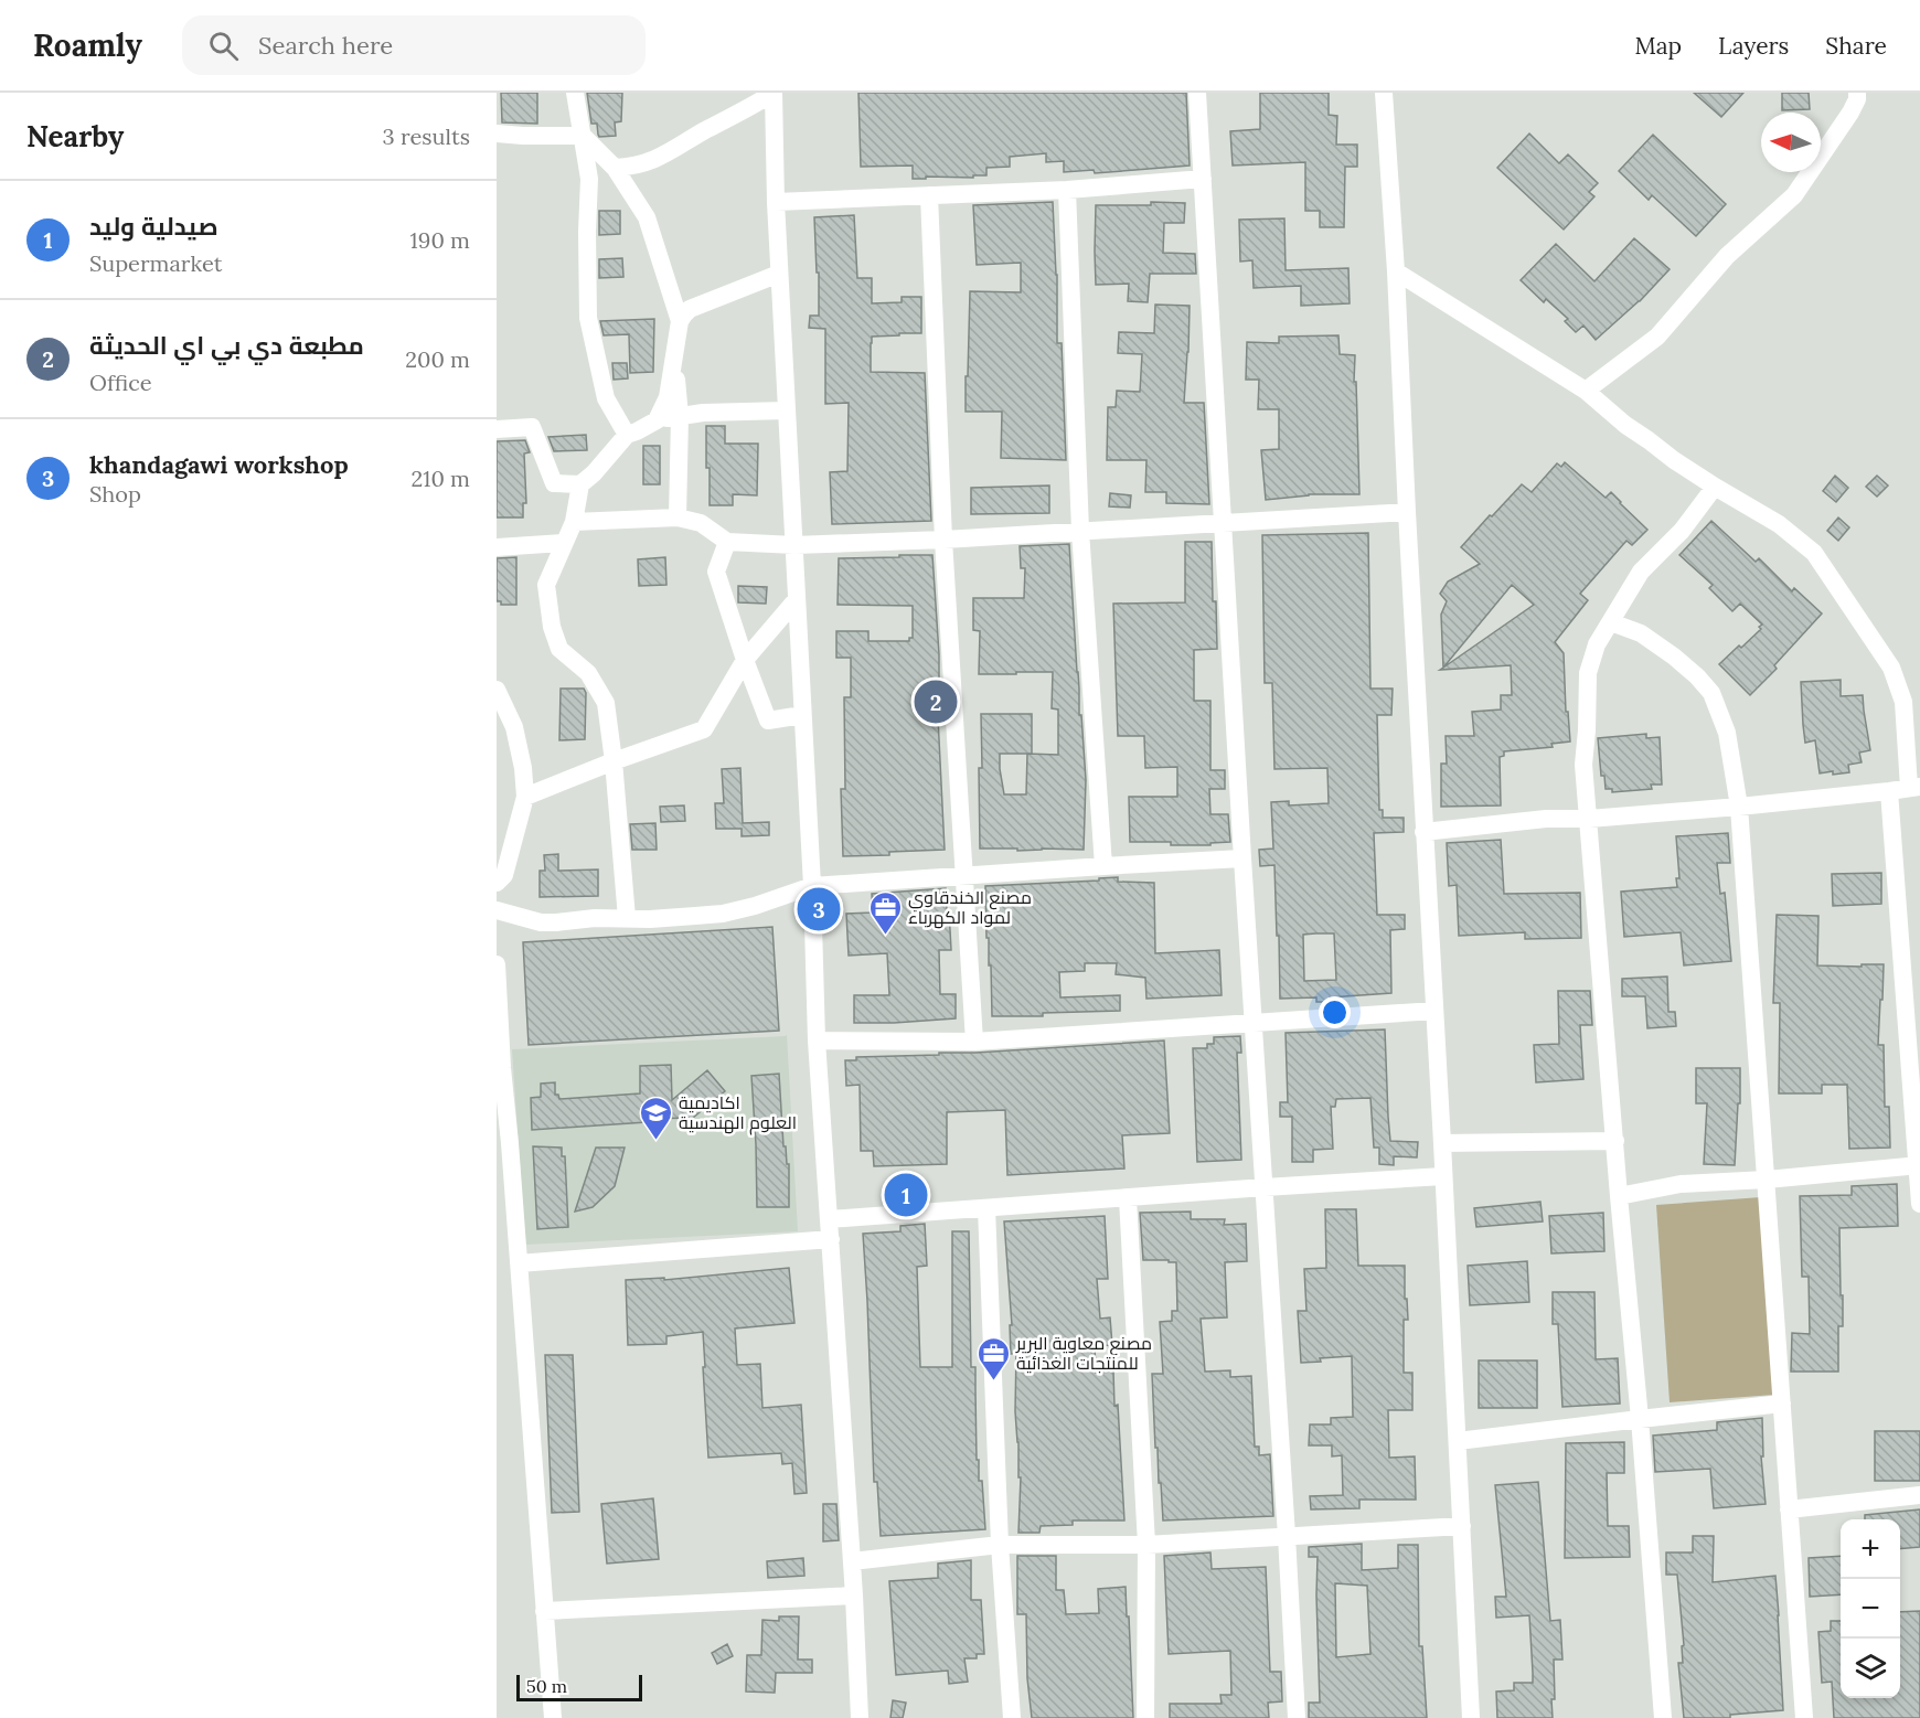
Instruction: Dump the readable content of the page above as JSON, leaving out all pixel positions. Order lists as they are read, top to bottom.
{
  "places": {
    "office": ["مصنع الخندقاوي لمواد الكهرباء", "مصنع معاوية البرير للمنتجات الغذائية"],
    "school or university": ["اكاديمية العلوم الهندسية"]
  },
  "scale_bar": "50 m",
  "north": "left",
  "page": {
    "header": "Roamly",
    "search": "Search here",
    "nav": ["Map", "Layers", "Share"],
    "heading": ["Nearby", "3 results"],
    "list": [
      {
        "mark": "1",
        "name": "صيدلية وليد",
        "note": "Supermarket",
        "value": "190 m"
      },
      {
        "mark": "2",
        "name": "مطبعة دي بي اي الحديثة",
        "note": "Office",
        "value": "200 m"
      },
      {
        "mark": "3",
        "name": "khandagawi workshop",
        "note": "Shop",
        "value": "210 m"
      }
    ],
    "pins": ["2", "3", "1"],
    "map_buttons": ["+", "−"],
    "scale": "50 m"
  }
}
